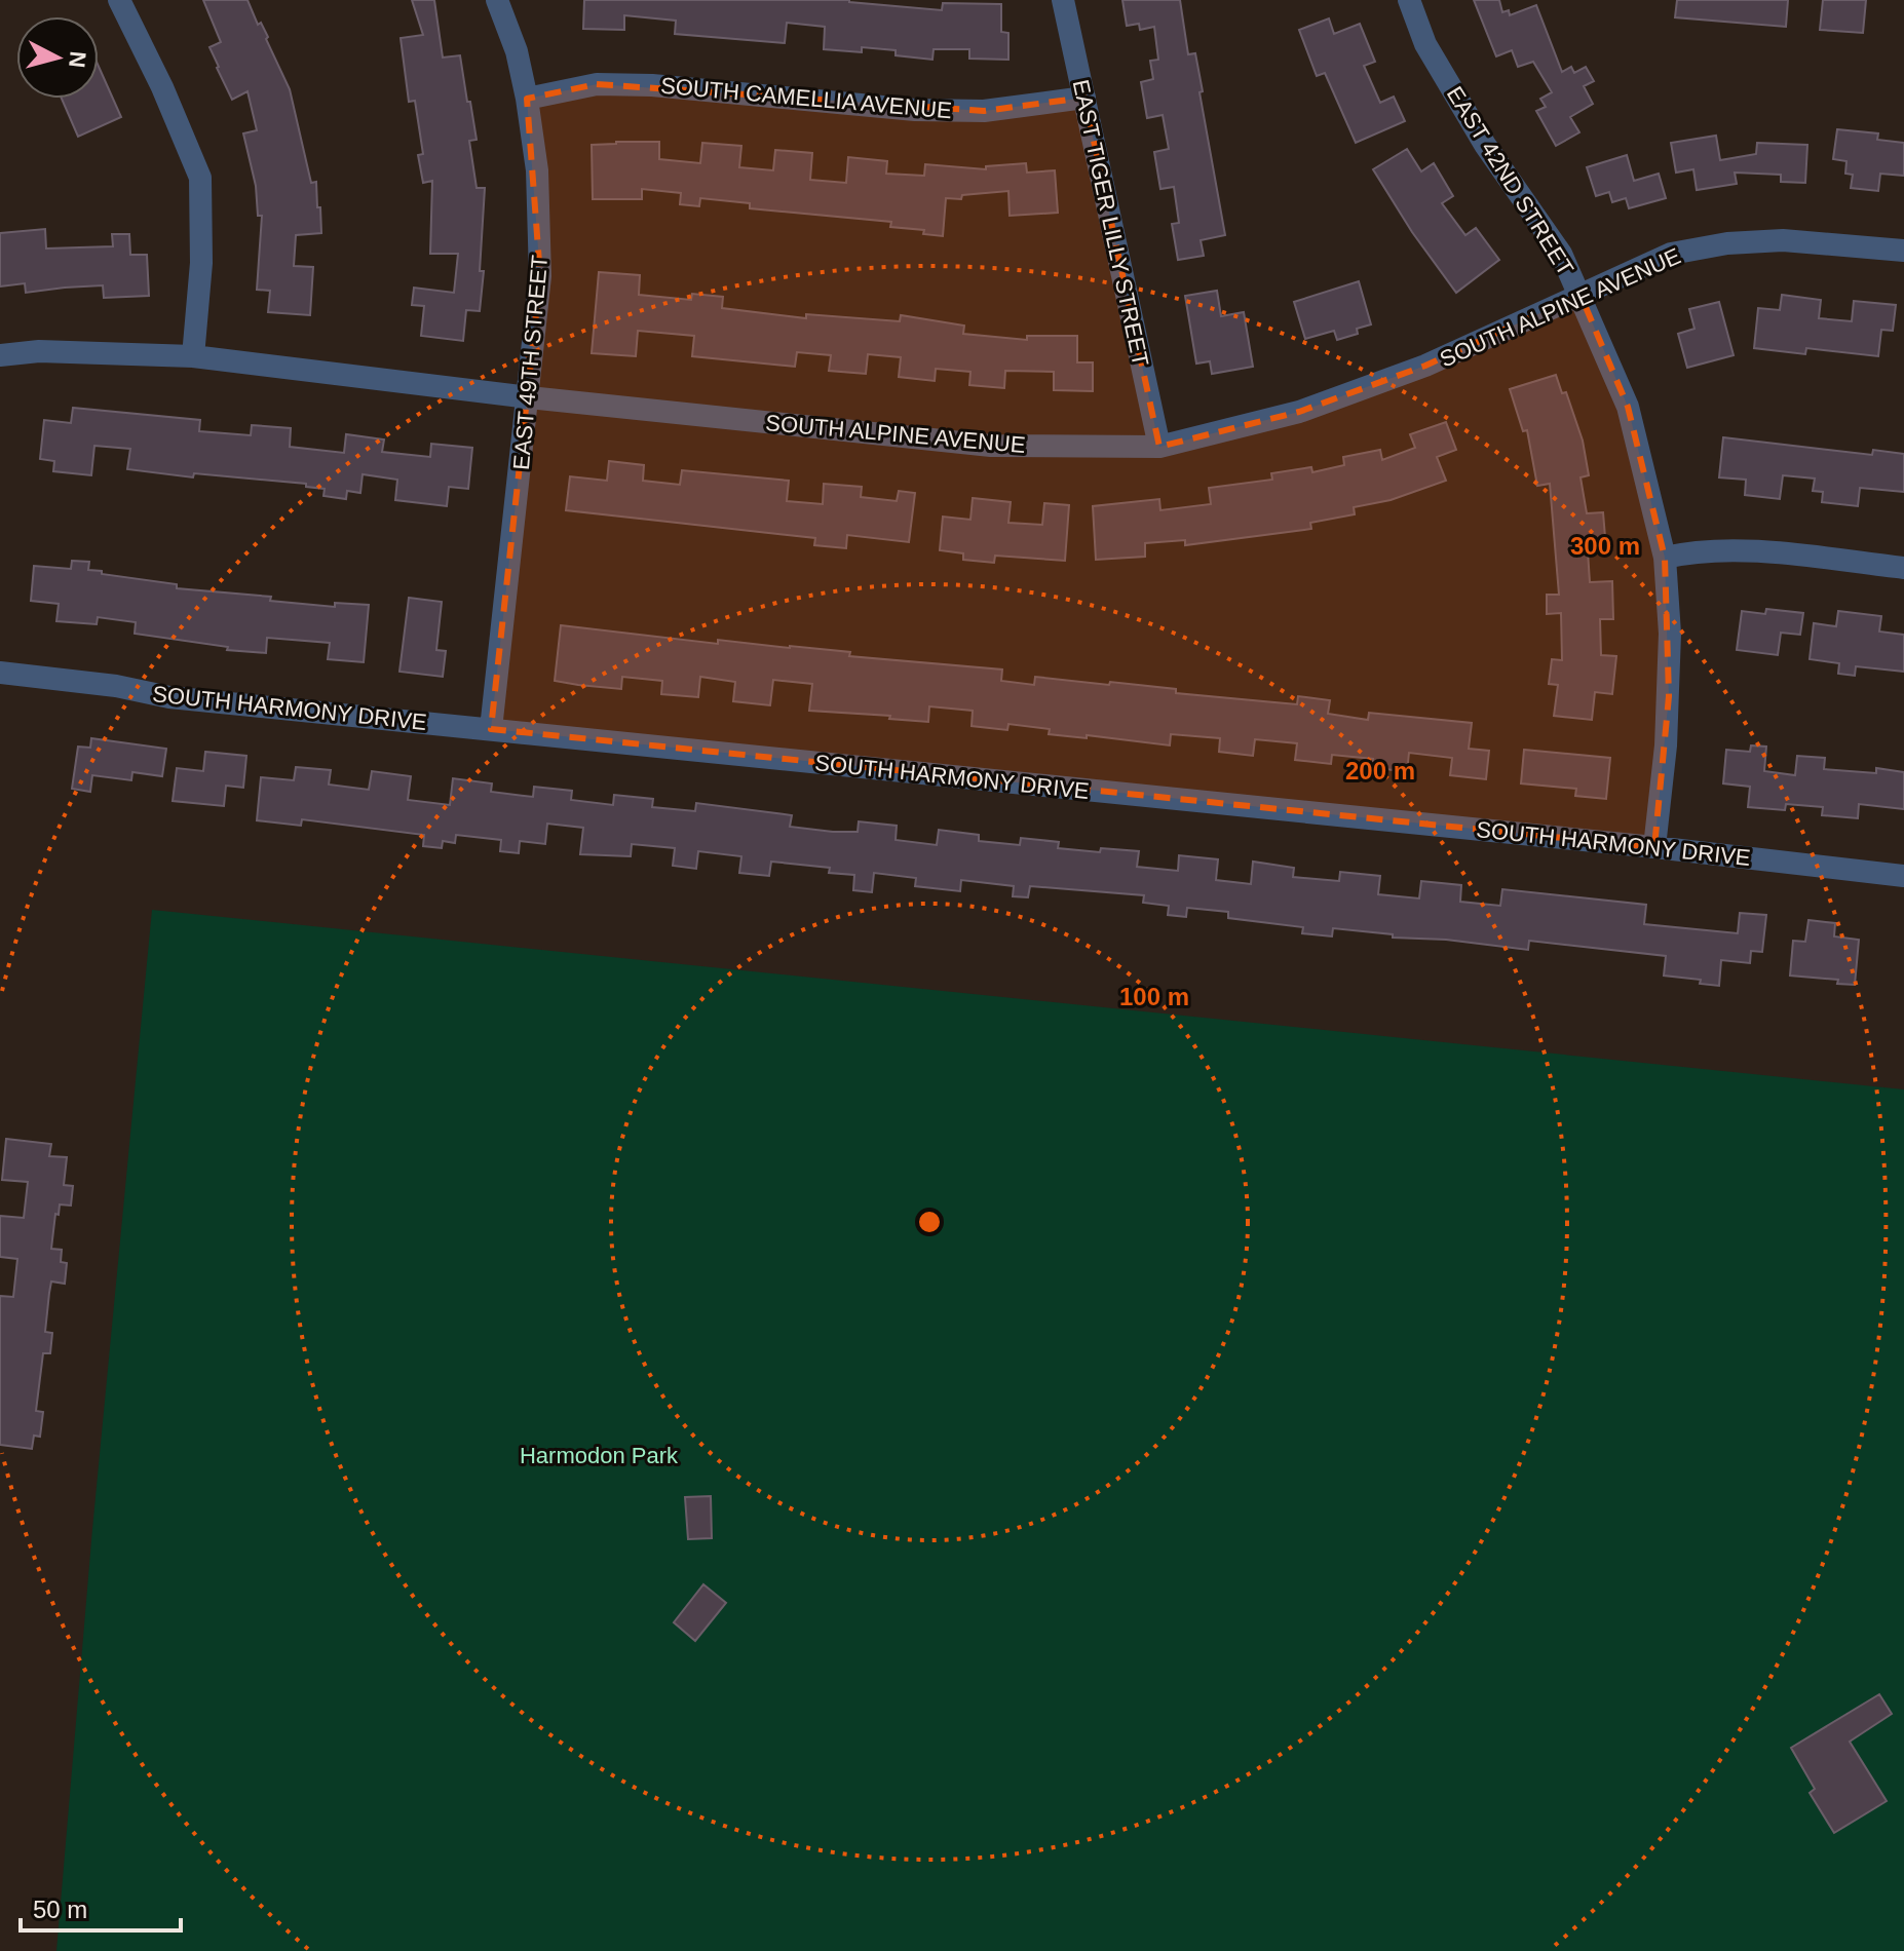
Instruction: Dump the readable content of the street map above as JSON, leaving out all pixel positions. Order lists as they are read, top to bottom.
{
  "streets": {
    "street": [
      "SOUTH CAMELLIA AVENUE",
      "EAST 42ND STREET",
      "EAST TIGER LILLY STREET",
      "SOUTH ALPINE AVENUE",
      "EAST 49TH STREET",
      "SOUTH HARMONY DRIVE"
    ]
  },
  "crossings": [
    ["SOUTH CAMELLIA AVENUE", "EAST TIGER LILLY STREET"],
    ["SOUTH CAMELLIA AVENUE", "EAST 49TH STREET"],
    ["EAST 42ND STREET", "SOUTH ALPINE AVENUE"],
    ["EAST 42ND STREET", "SOUTH HARMONY DRIVE"],
    ["EAST TIGER LILLY STREET", "SOUTH ALPINE AVENUE"],
    ["SOUTH ALPINE AVENUE", "EAST 49TH STREET"],
    ["EAST 49TH STREET", "SOUTH HARMONY DRIVE"]
  ],
  "parks": ["Harmodon Park"],
  "scale_bar": "50 m",
  "north": "right",
  "rings": ["300 m", "200 m", "100 m"]
}
